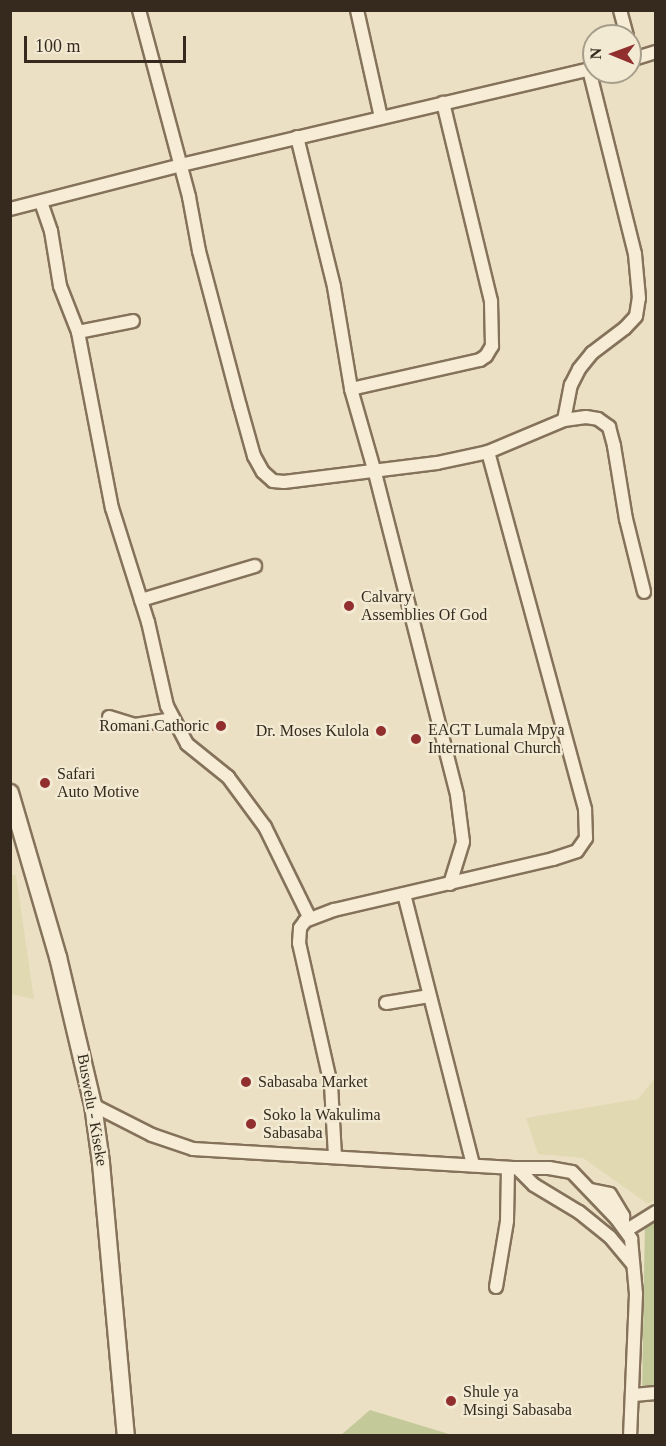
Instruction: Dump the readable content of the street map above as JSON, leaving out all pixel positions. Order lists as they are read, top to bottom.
{
  "streets": {
    "main road": ["Buswelu - Kiseke"]
  },
  "places": [
    "Calvary Assemblies Of God",
    "Romani Cathoric",
    "Dr. Moses Kulola",
    "EAGT Lumala Mpya International Church",
    "Safari Auto Motive",
    "Sabasaba Market",
    "Soko la Wakulima Sabasaba",
    "Shule ya Msingi Sabasaba"
  ],
  "scale_bar": "100 m",
  "north": "left"
}
